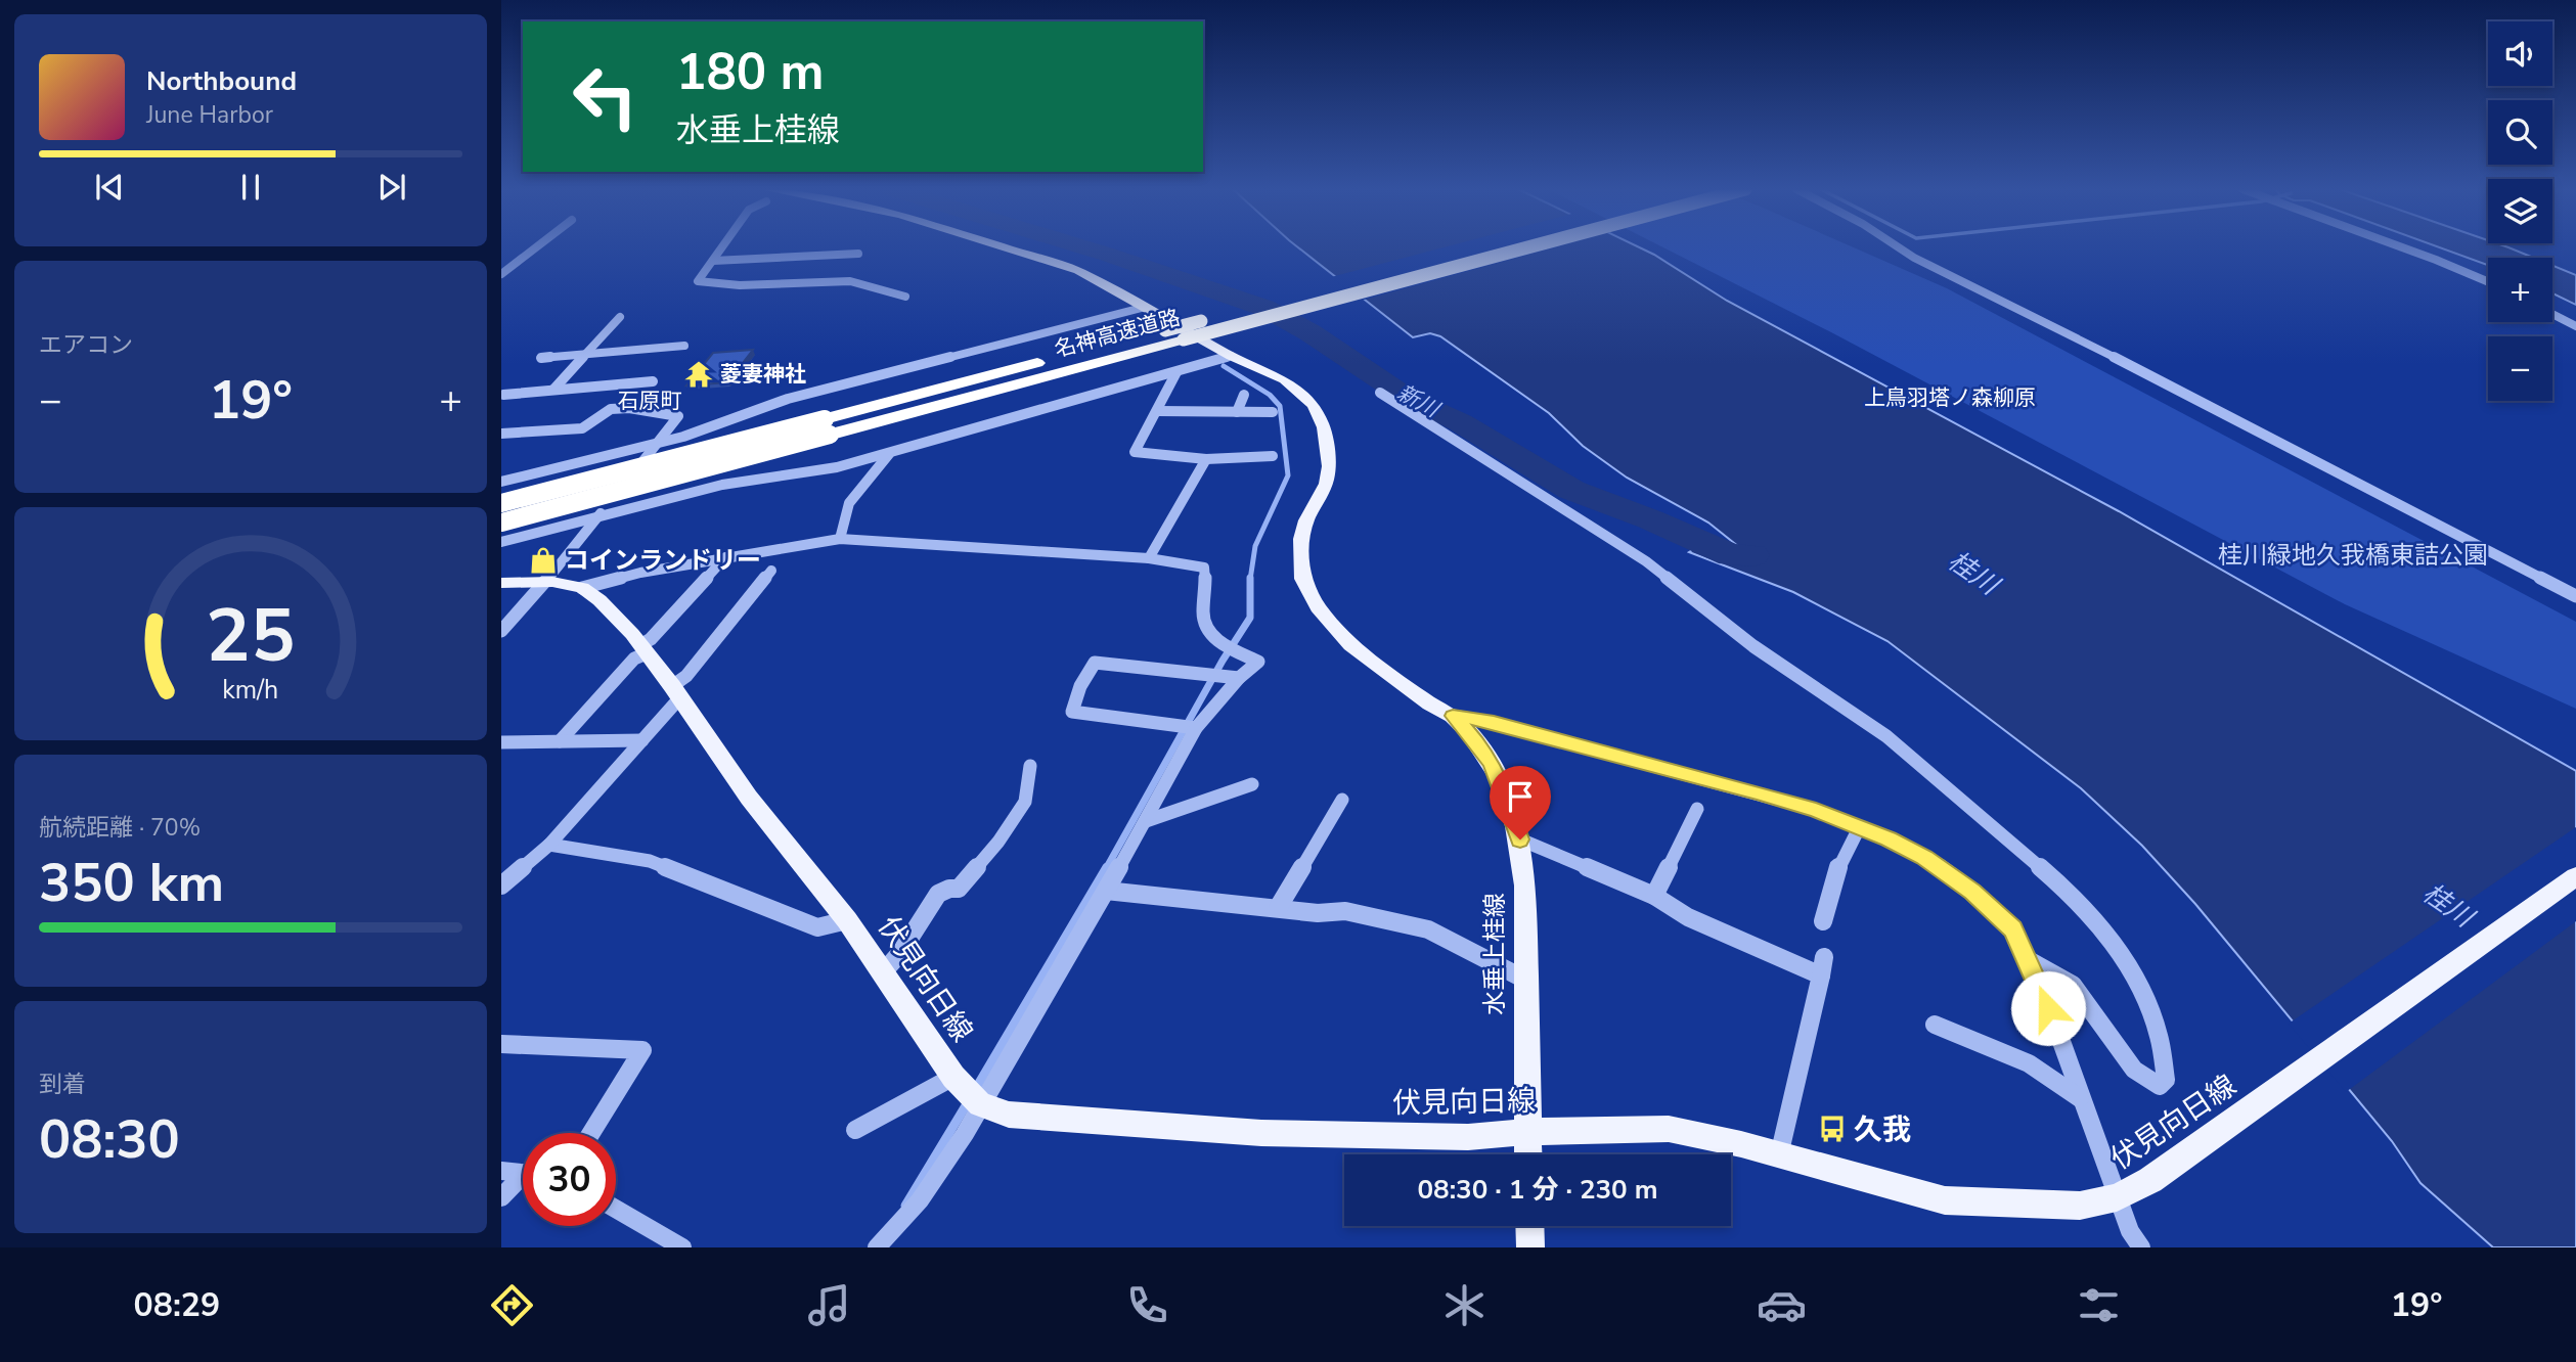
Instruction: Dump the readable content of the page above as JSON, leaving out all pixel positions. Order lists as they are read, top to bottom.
{
  "streets": {
    "highway": ["名神高速道路"],
    "main road": ["水垂上桂線", "伏見向日線"]
  },
  "crossings": [
    ["水垂上桂線", "伏見向日線"]
  ],
  "districts": ["上鳥羽塔ノ森柳原", "石原町"],
  "water": ["新川", "桂川"],
  "parks": ["桂川緑地久我橋東詰公園"],
  "places": {
    "temple": ["菱妻神社"],
    "shop": ["コインランドリー"],
    "bus stop": ["久我"]
  },
  "page": {
    "map_buttons": ["+", "−"],
    "turn": ["180 m", "水垂上桂線"],
    "song": ["Northbound", "June Harbor"],
    "tile": [
      "エアコン",
      ["航続距離 · 70%", "350 km"],
      ["到着", "08:30"]
    ],
    "heat": ["−", "19°", "+"],
    "limit": "30",
    "trip": "08:30 · 1 分 · 230 m",
    "tabs": ["08:29", "19°"],
    "gauge": ["25", "km/h"]
  }
}
